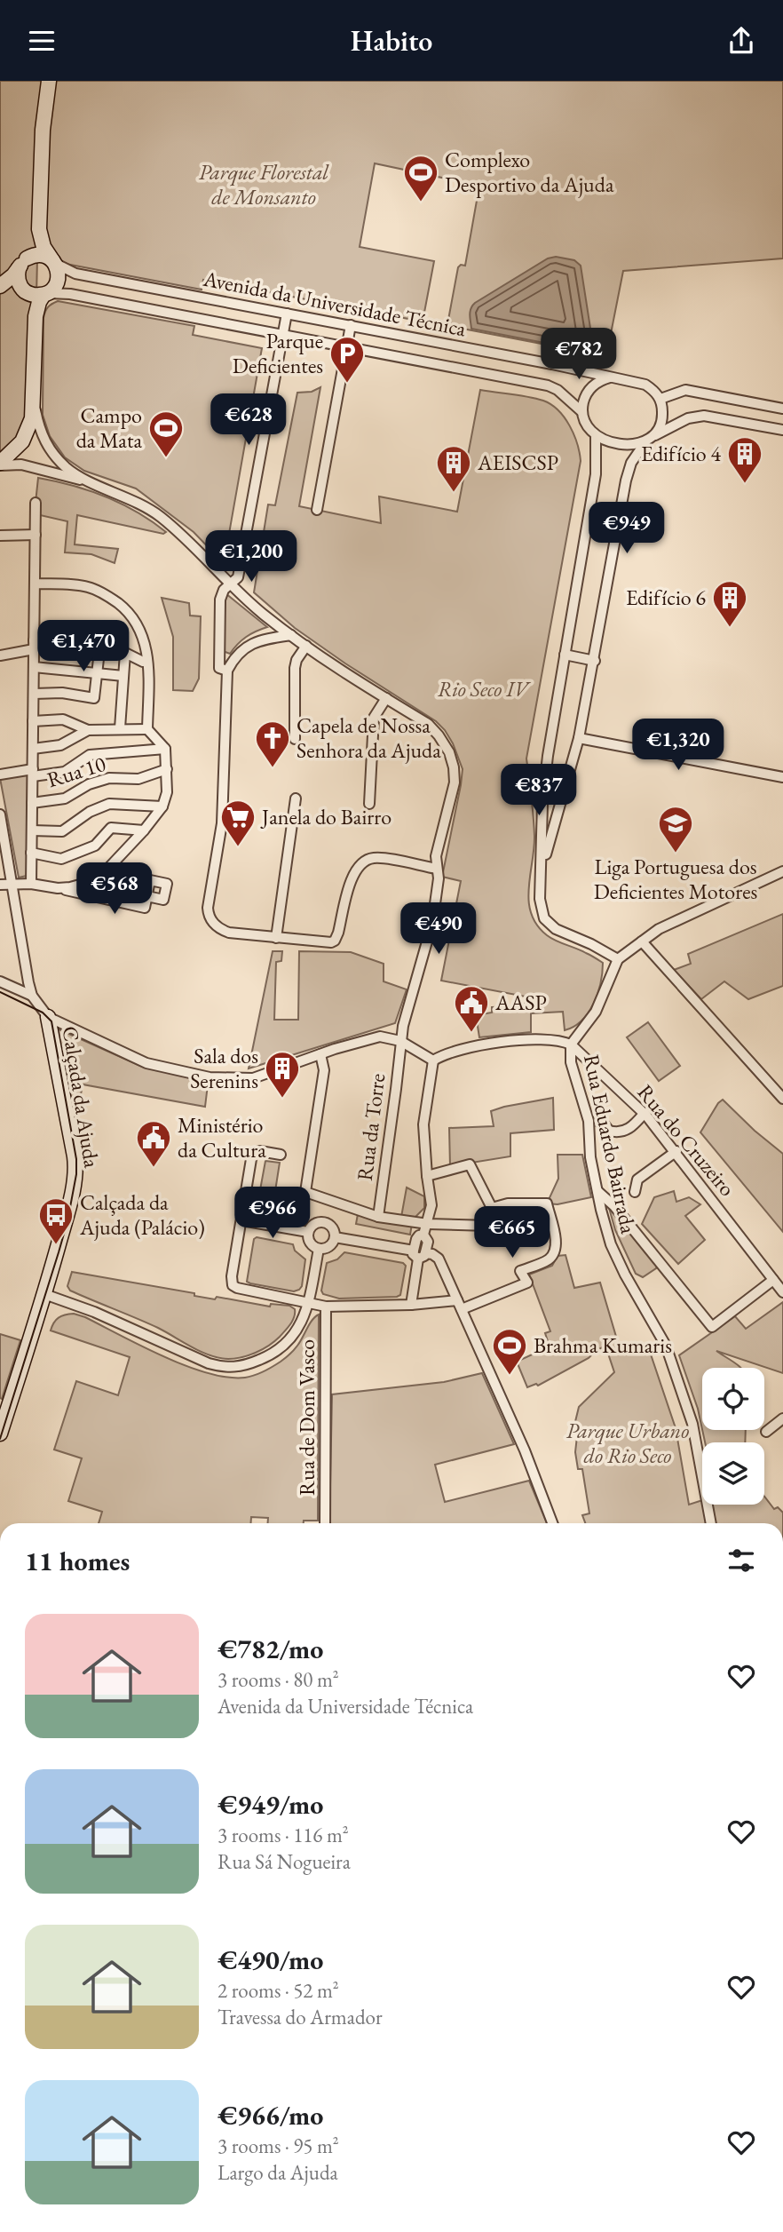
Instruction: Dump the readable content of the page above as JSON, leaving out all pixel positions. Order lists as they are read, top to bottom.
{
  "streets": {
    "street": [
      "Avenida da Universidade Técnica",
      "Rua 10",
      "Calçada da Ajuda",
      "Rua da Torre",
      "Rua do Cruzeiro",
      "Rua Eduardo Bairrada",
      "Rua de Dom Vasco"
    ]
  },
  "crossings": [
    ["Rua do Cruzeiro", "Rua Eduardo Bairrada"]
  ],
  "parks": ["Parque Florestal de Monsanto", "Rio Seco IV", "Parque Urbano do Rio Seco"],
  "places": {
    "sports": ["Complexo Desportivo da Ajuda", "Campo da Mata", "Brahma Kumaris"],
    "parking": ["Parque Deficientes"],
    "building": [
      "Edifício 4",
      "AEISCSP",
      "Edifício 6",
      "Sala dos Serenins"
    ],
    "church": ["Capela de Nossa Senhora da Ajuda"],
    "supermarket": ["Janela do Bairro"],
    "school or university": ["Liga Portuguesa dos Deficientes Motores"],
    "public building": ["AASP", "Ministério da Cultura"],
    "bus stop": ["Calçada da Ajuda (Palácio)"]
  },
  "page": {
    "header": "Habito",
    "price": [
      "€782",
      "€628",
      "€949",
      "€1,200",
      "€1,470",
      "€1,320",
      "€837",
      "€568",
      "€490",
      "€966",
      "€665"
    ],
    "heading": "11 homes",
    "list": [
      {
        "name": "€782/mo",
        "note": "3 rooms · 80 m² · Avenida da Universidade Técnica"
      },
      {
        "name": "€949/mo",
        "note": "3 rooms · 116 m² · Rua Sá Nogueira"
      },
      {
        "name": "€490/mo",
        "note": "2 rooms · 52 m² · Travessa do Armador"
      },
      {
        "name": "€966/mo",
        "note": "3 rooms · 95 m² · Largo da Ajuda"
      }
    ]
  }
}
